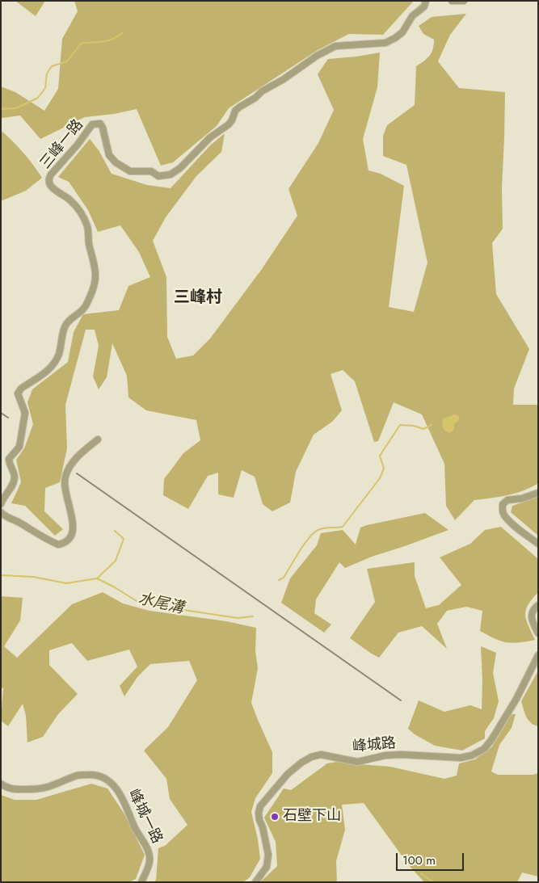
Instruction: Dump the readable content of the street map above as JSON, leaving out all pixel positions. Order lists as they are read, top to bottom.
{
  "streets": {
    "street": ["三峰一路", "峰城路", "峰城一路"]
  },
  "districts": ["三峰村"],
  "water": ["水尾溝"],
  "places": ["石壁下山"],
  "scale_bar": "100 m"
}
